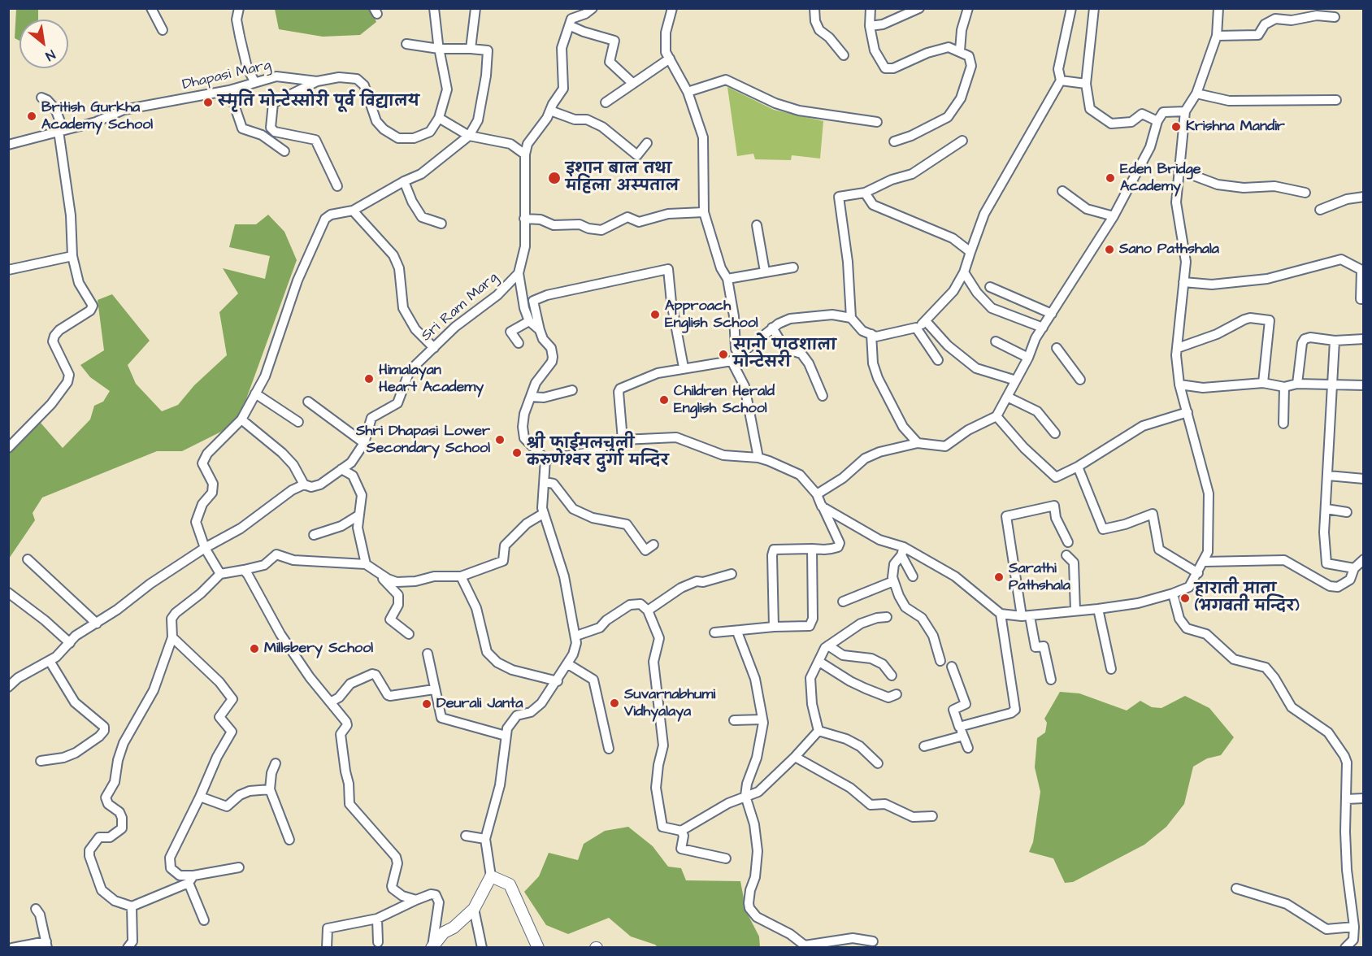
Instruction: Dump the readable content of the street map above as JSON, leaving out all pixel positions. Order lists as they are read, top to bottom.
{
  "streets": {
    "street": ["Dhapasi Marg", "Sri Ram Marg"]
  },
  "places": [
    "स्मृति मोन्टेस्सोरी पूर्व विद्यालय",
    "British Gurkha Academy School",
    "Krishna Mandir",
    "इशान बाल तथा महिला अस्पताल",
    "Eden Bridge Academy",
    "Sano Pathshala",
    "Approach English School",
    "सानो पाठशाला मोन्टेसरी",
    "Himalayan Heart Academy",
    "Children Herald English School",
    "Shri Dhapasi Lower Secondary School",
    "श्री फाईमलचुली करुणेश्वर दुर्गा मन्दिर",
    "Sarathi Pathshala",
    "हाराती माता (भगवती मन्दिर)",
    "Millsbery School",
    "Suvarnabhumi Vidhyalaya",
    "Deurali Janta"
  ],
  "north": "bottom right"
}
